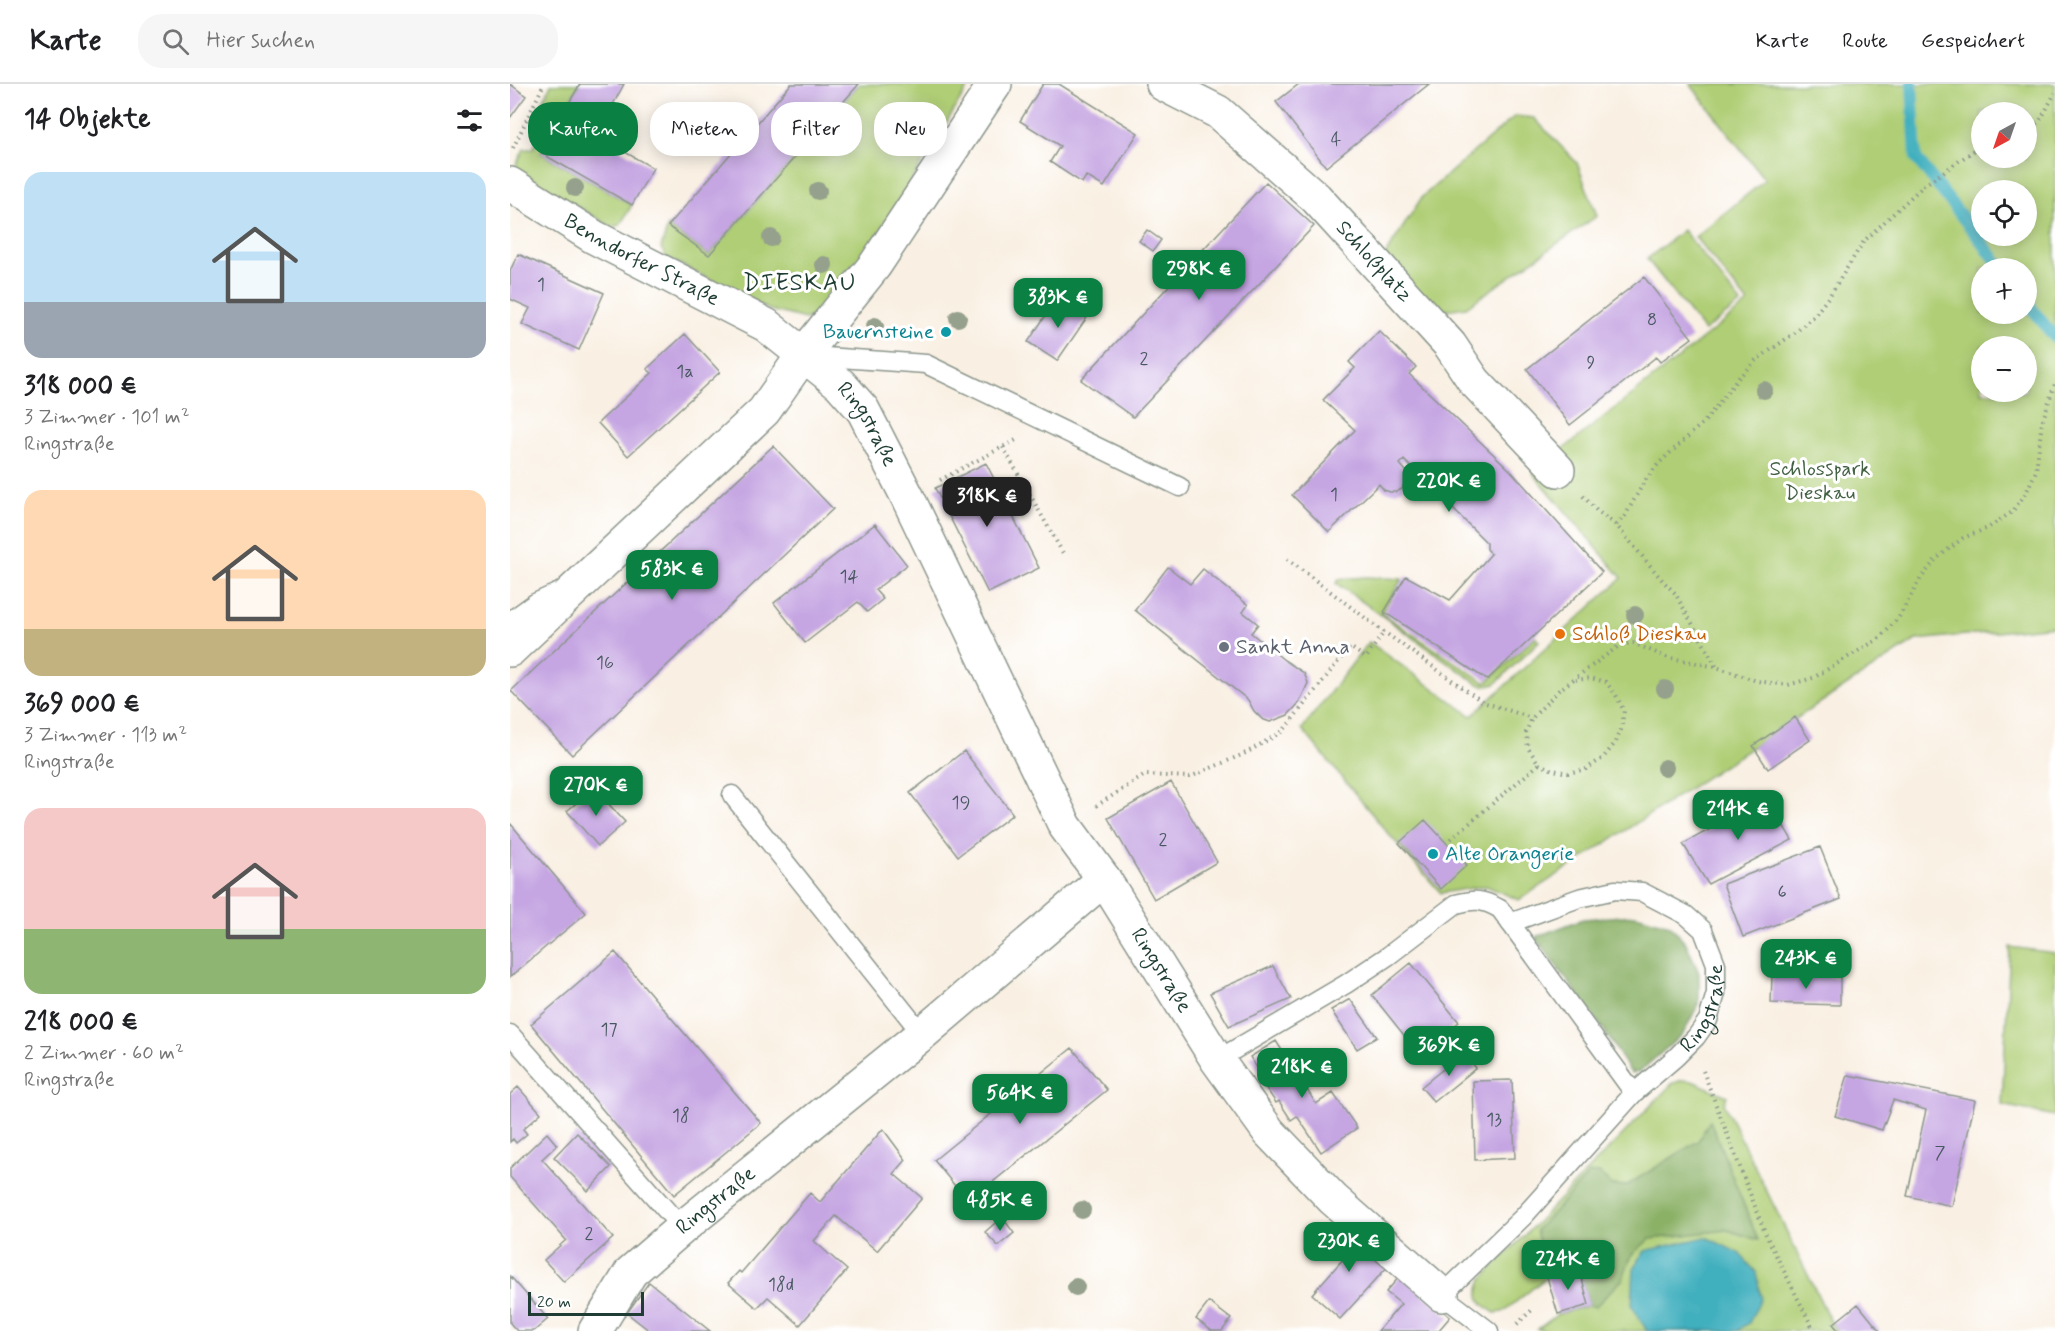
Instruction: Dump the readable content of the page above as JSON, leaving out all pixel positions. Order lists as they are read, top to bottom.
{
  "streets": {
    "street": ["Benndorfer Straße", "Schloßplatz", "Ringstraße"]
  },
  "crossings": [
    ["Benndorfer Straße", "Ringstraße"]
  ],
  "districts": ["DIESKAU"],
  "parks": ["Schlosspark Dieskau"],
  "places": [
    "Bauernsteine",
    "Schloß Dieskau",
    "Sankt Anna",
    "Alte Orangerie"
  ],
  "house_numbers": [
    "4",
    "1",
    "8",
    "2",
    "9",
    "1a",
    "1",
    "14",
    "16",
    "19",
    "2",
    "6",
    "17",
    "18",
    "13",
    "7",
    "2",
    "18d"
  ],
  "scale_bar": "20 m",
  "north": "bottom left",
  "page": {
    "header": "Karte",
    "search": "Hier suchen",
    "nav": ["Karte", "Route", "Gespeichert"],
    "heading": "14 Objekte",
    "map_buttons": ["+", "−"],
    "chip": [
      "Kaufen",
      "Mieten",
      "Filter",
      "Neu"
    ],
    "list": [
      {
        "name": "318 000 €",
        "note": "3 Zimmer · 101 m² · Ringstraße"
      },
      {
        "name": "369 000 €",
        "note": "3 Zimmer · 113 m² · Ringstraße"
      },
      {
        "name": "218 000 €",
        "note": "2 Zimmer · 60 m² · Ringstraße"
      }
    ],
    "price": [
      "298K €",
      "383K €",
      "220K €",
      "318K €",
      "583K €",
      "270K €",
      "214K €",
      "243K €",
      "369K €",
      "218K €",
      "564K €",
      "485K €",
      "230K €",
      "224K €"
    ],
    "scale": "20 m"
  }
}
